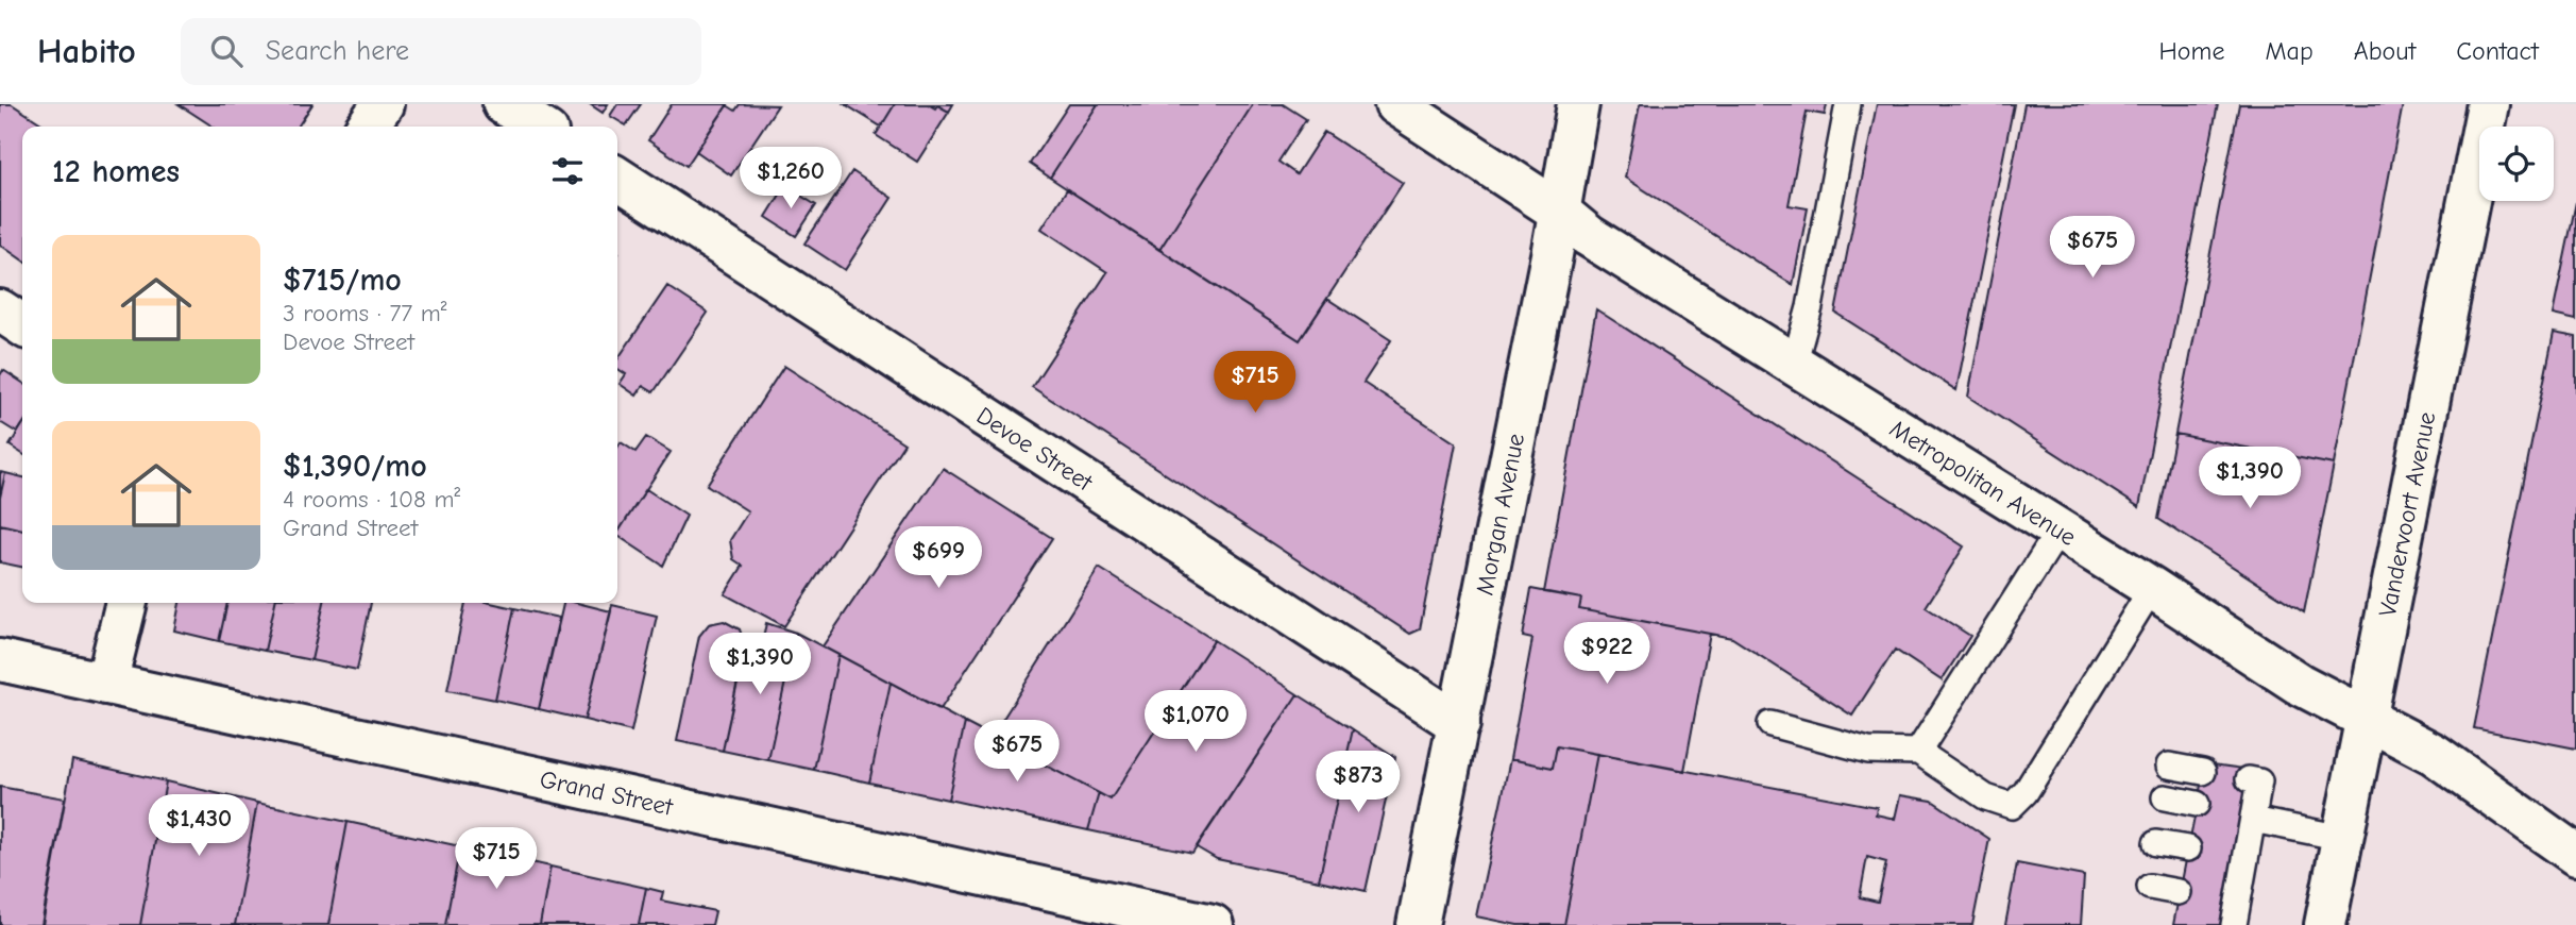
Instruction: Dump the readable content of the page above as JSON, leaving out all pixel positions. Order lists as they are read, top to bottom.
{
  "streets": {
    "main road": [
      "Devoe Street",
      "Metropolitan Avenue",
      "Morgan Avenue",
      "Vandervoort Avenue",
      "Grand Street"
    ]
  },
  "crossings": [
    ["Devoe Street", "Morgan Avenue"],
    ["Metropolitan Avenue", "Morgan Avenue"],
    ["Metropolitan Avenue", "Vandervoort Avenue"]
  ],
  "page": {
    "header": "Habito",
    "search": "Search here",
    "nav": [
      "Home",
      "Map",
      "About",
      "Contact"
    ],
    "heading": "12 homes",
    "price": [
      "$1,260",
      "$675",
      "$715",
      "$1,390",
      "$699",
      "$922",
      "$1,390",
      "$1,070",
      "$675",
      "$873",
      "$1,430",
      "$715"
    ],
    "list": [
      {
        "name": "$715/mo",
        "note": "3 rooms · 77 m² · Devoe Street"
      },
      {
        "name": "$1,390/mo",
        "note": "4 rooms · 108 m² · Grand Street"
      }
    ]
  }
}
